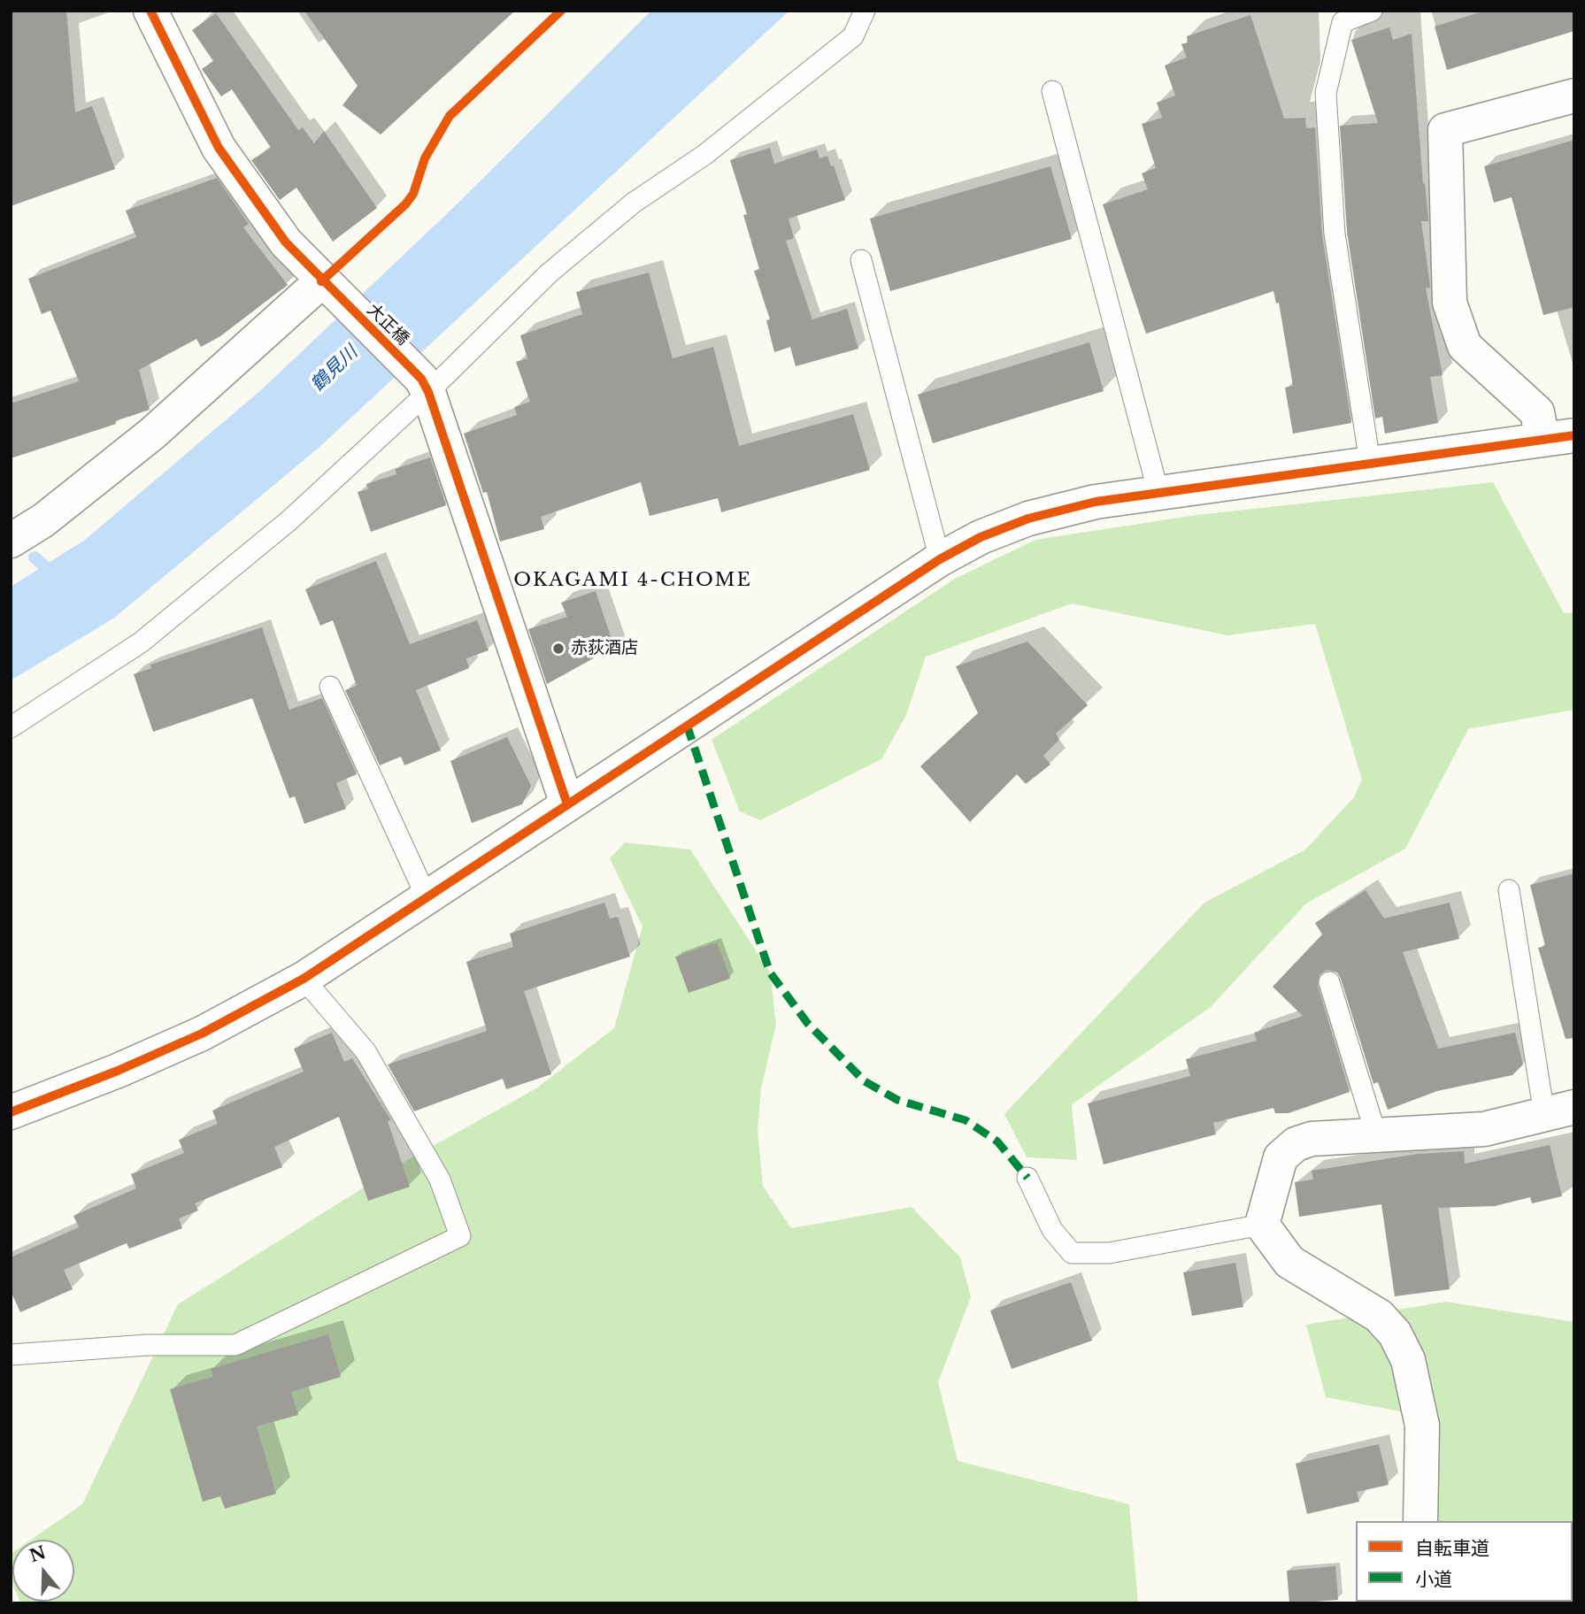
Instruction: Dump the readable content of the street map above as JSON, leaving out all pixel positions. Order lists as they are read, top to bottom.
{
  "streets": {
    "street": ["大正橋"]
  },
  "districts": ["OKAGAMI 4-CHOME"],
  "water": ["鶴見川"],
  "places": ["赤荻酒店"],
  "legend": ["自転車道", "小道"],
  "north": "top"
}
